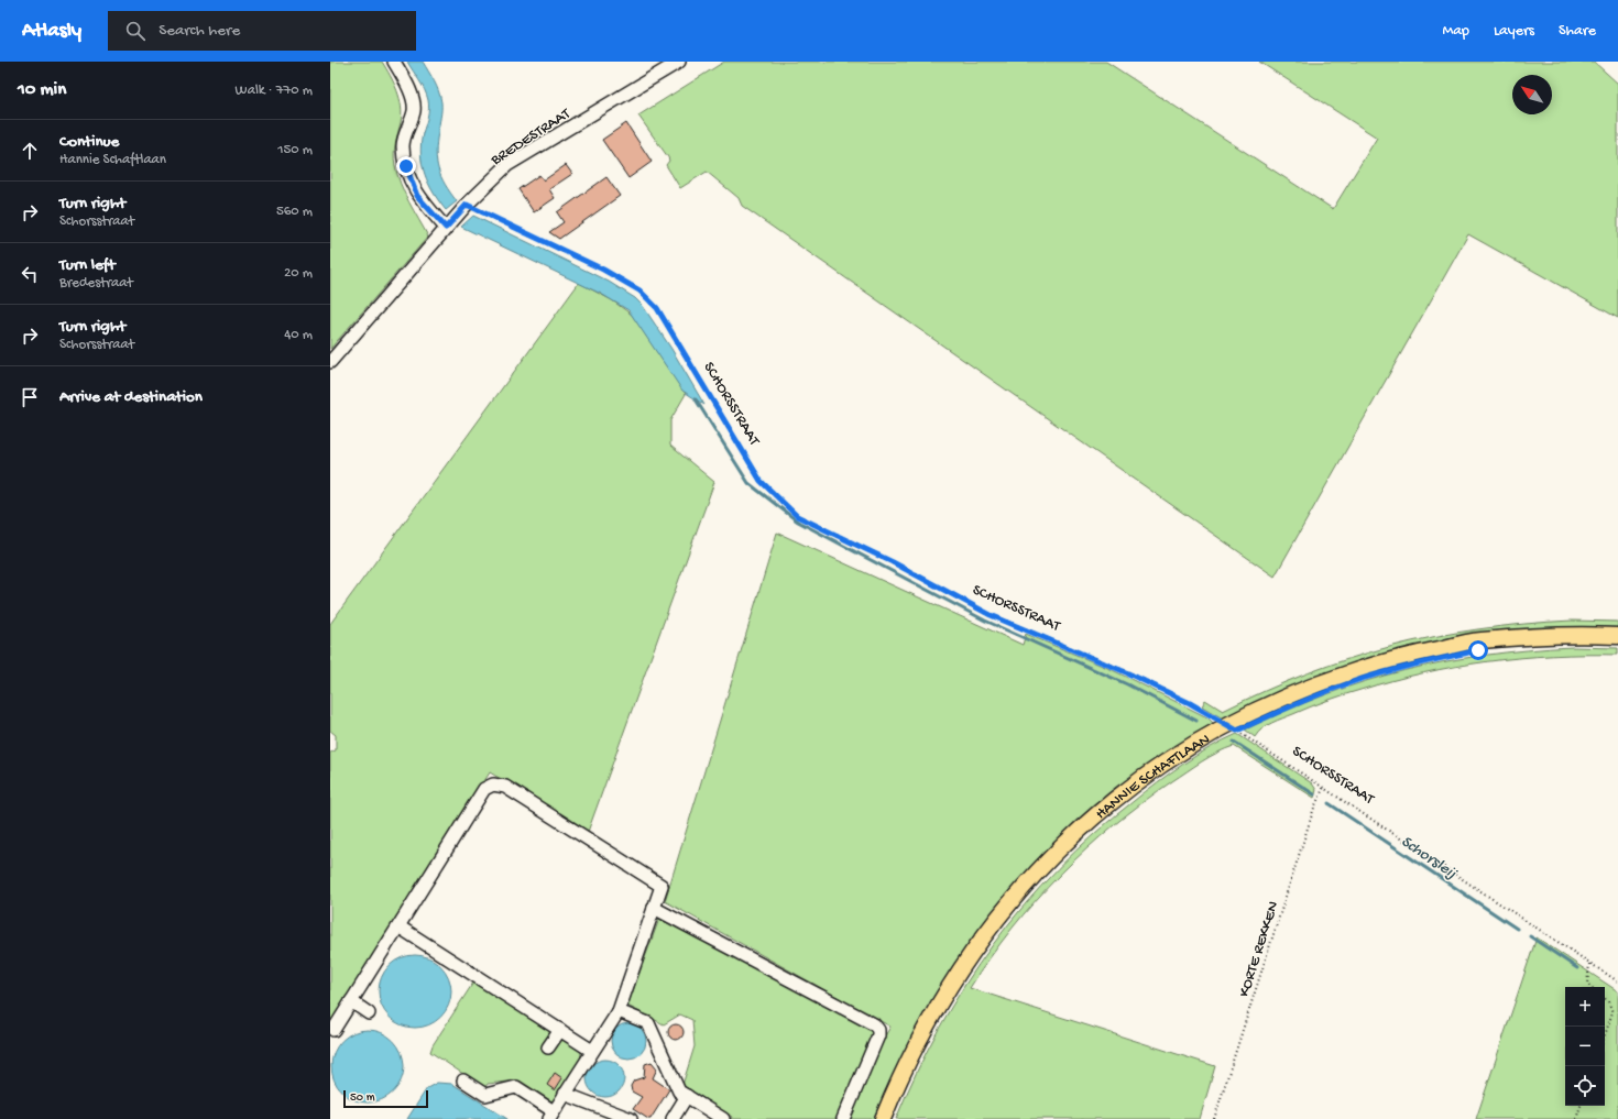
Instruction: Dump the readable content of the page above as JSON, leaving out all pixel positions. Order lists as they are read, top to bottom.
{
  "streets": {
    "main road": ["HANNIE SCHAFTLAAN"],
    "street": ["BREDESTRAAT"],
    "path": ["SCHORSSTRAAT", "KORTE REKKEN"]
  },
  "crossings": [
    ["BREDESTRAAT", "SCHORSSTRAAT"],
    ["SCHORSSTRAAT", "HANNIE SCHAFTLAAN"],
    ["SCHORSSTRAAT", "KORTE REKKEN"]
  ],
  "water": ["Schorsleij"],
  "scale_bar": "50 m",
  "north": "top left",
  "page": {
    "header": "Atlasly",
    "search": "Search here",
    "nav": ["Map", "Layers", "Share"],
    "heading": ["10 min", "Walk · 770 m"],
    "list": [
      ["Continue", "Hannie Schaftlaan", "150 m"],
      ["Turn right", "Schorsstraat", "560 m"],
      ["Turn left", "Bredestraat", "20 m"],
      ["Turn right", "Schorsstraat", "40 m"],
      "Arrive at destination"
    ],
    "map_buttons": ["+", "−"],
    "scale": "50 m"
  }
}
